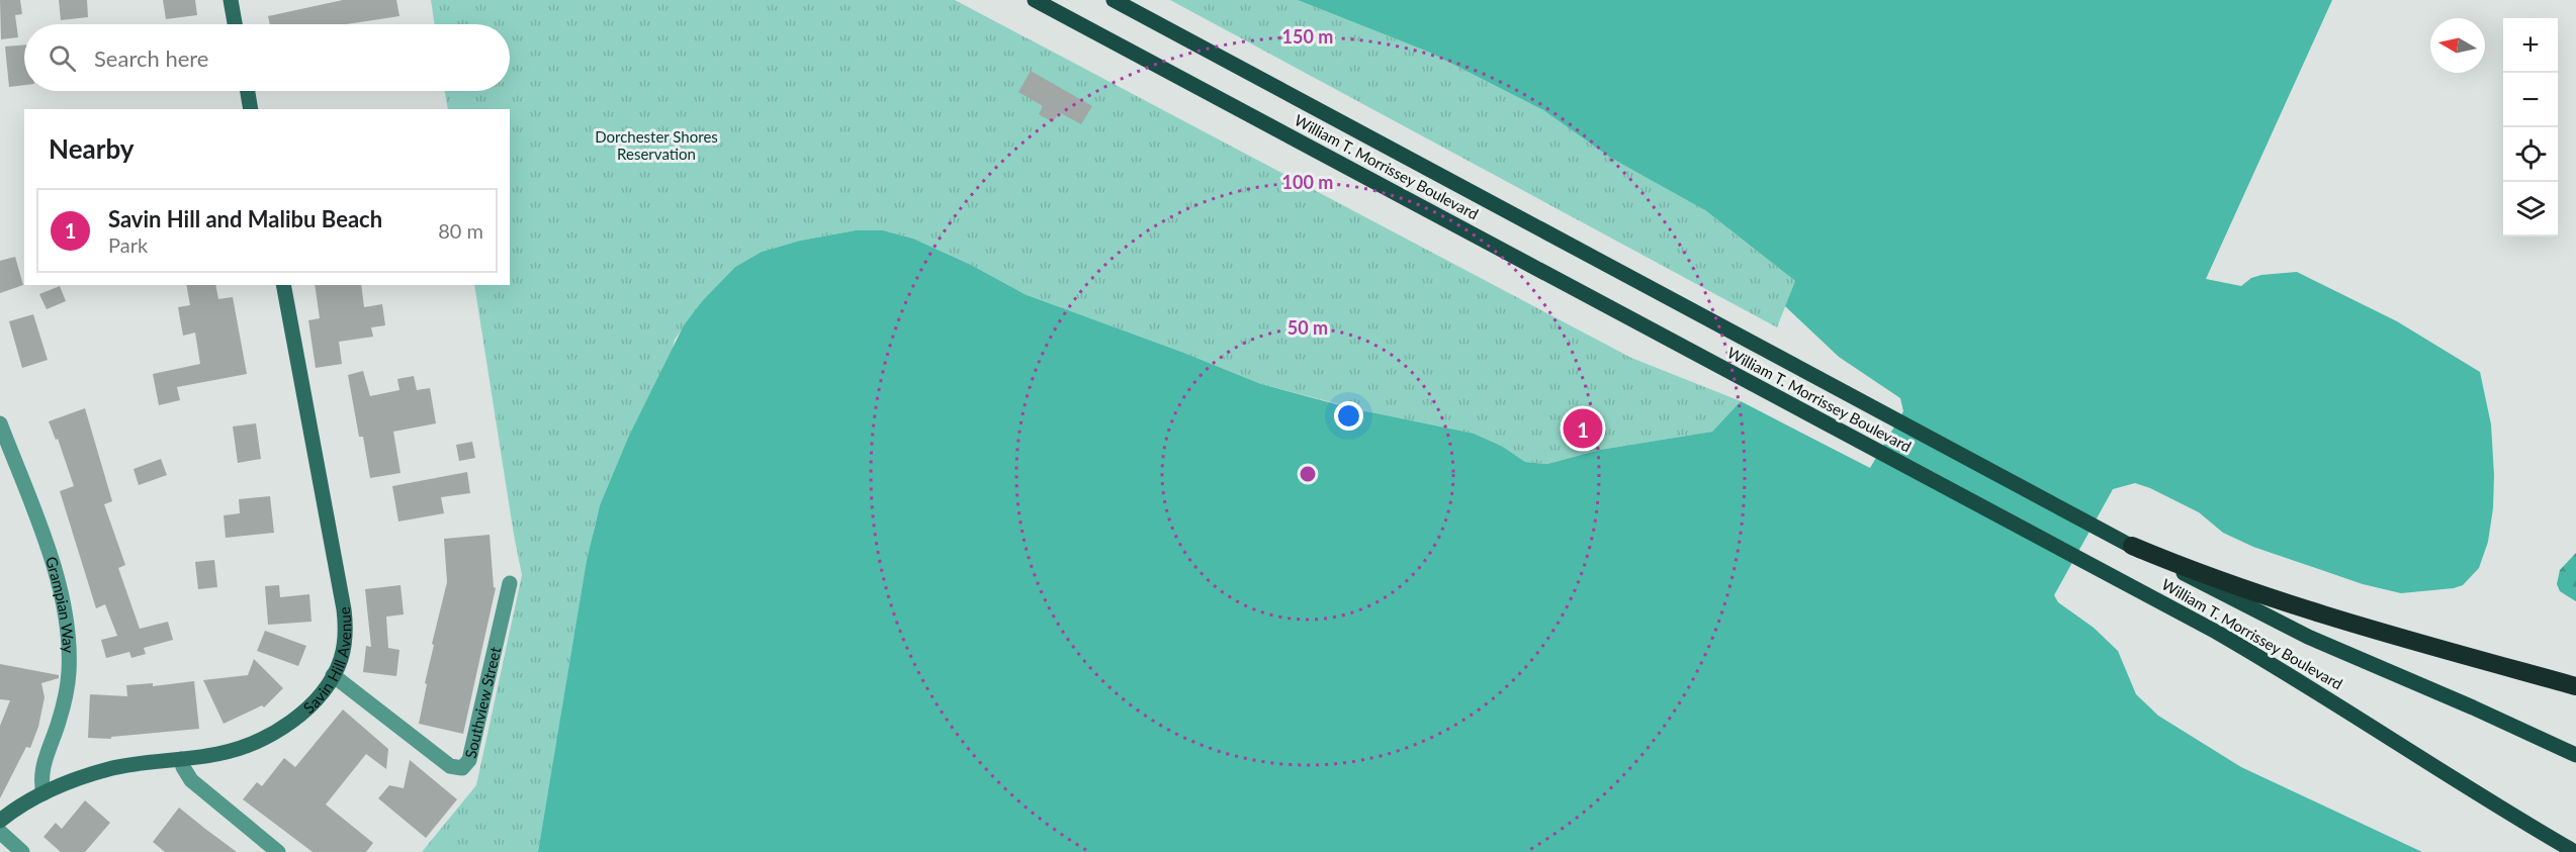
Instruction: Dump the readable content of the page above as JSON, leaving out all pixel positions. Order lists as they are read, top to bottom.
{
  "streets": {
    "main road": ["William T. Morrissey Boulevard"],
    "street": ["Grampian Way", "Savin Hill Avenue", "Southview Street"]
  },
  "crossings": [
    ["Grampian Way", "Savin Hill Avenue"],
    ["Savin Hill Avenue", "Southview Street"]
  ],
  "parks": ["Dorchester Shores Reservation"],
  "north": "left",
  "page": {
    "map_buttons": ["+", "−"],
    "search": "Search here",
    "heading": "Nearby",
    "list": [
      {
        "mark": "1",
        "name": "Savin Hill and Malibu Beach",
        "note": "Park",
        "value": "80 m"
      }
    ],
    "pins": "1"
  },
  "rings": ["150 m", "100 m", "50 m"]
}
